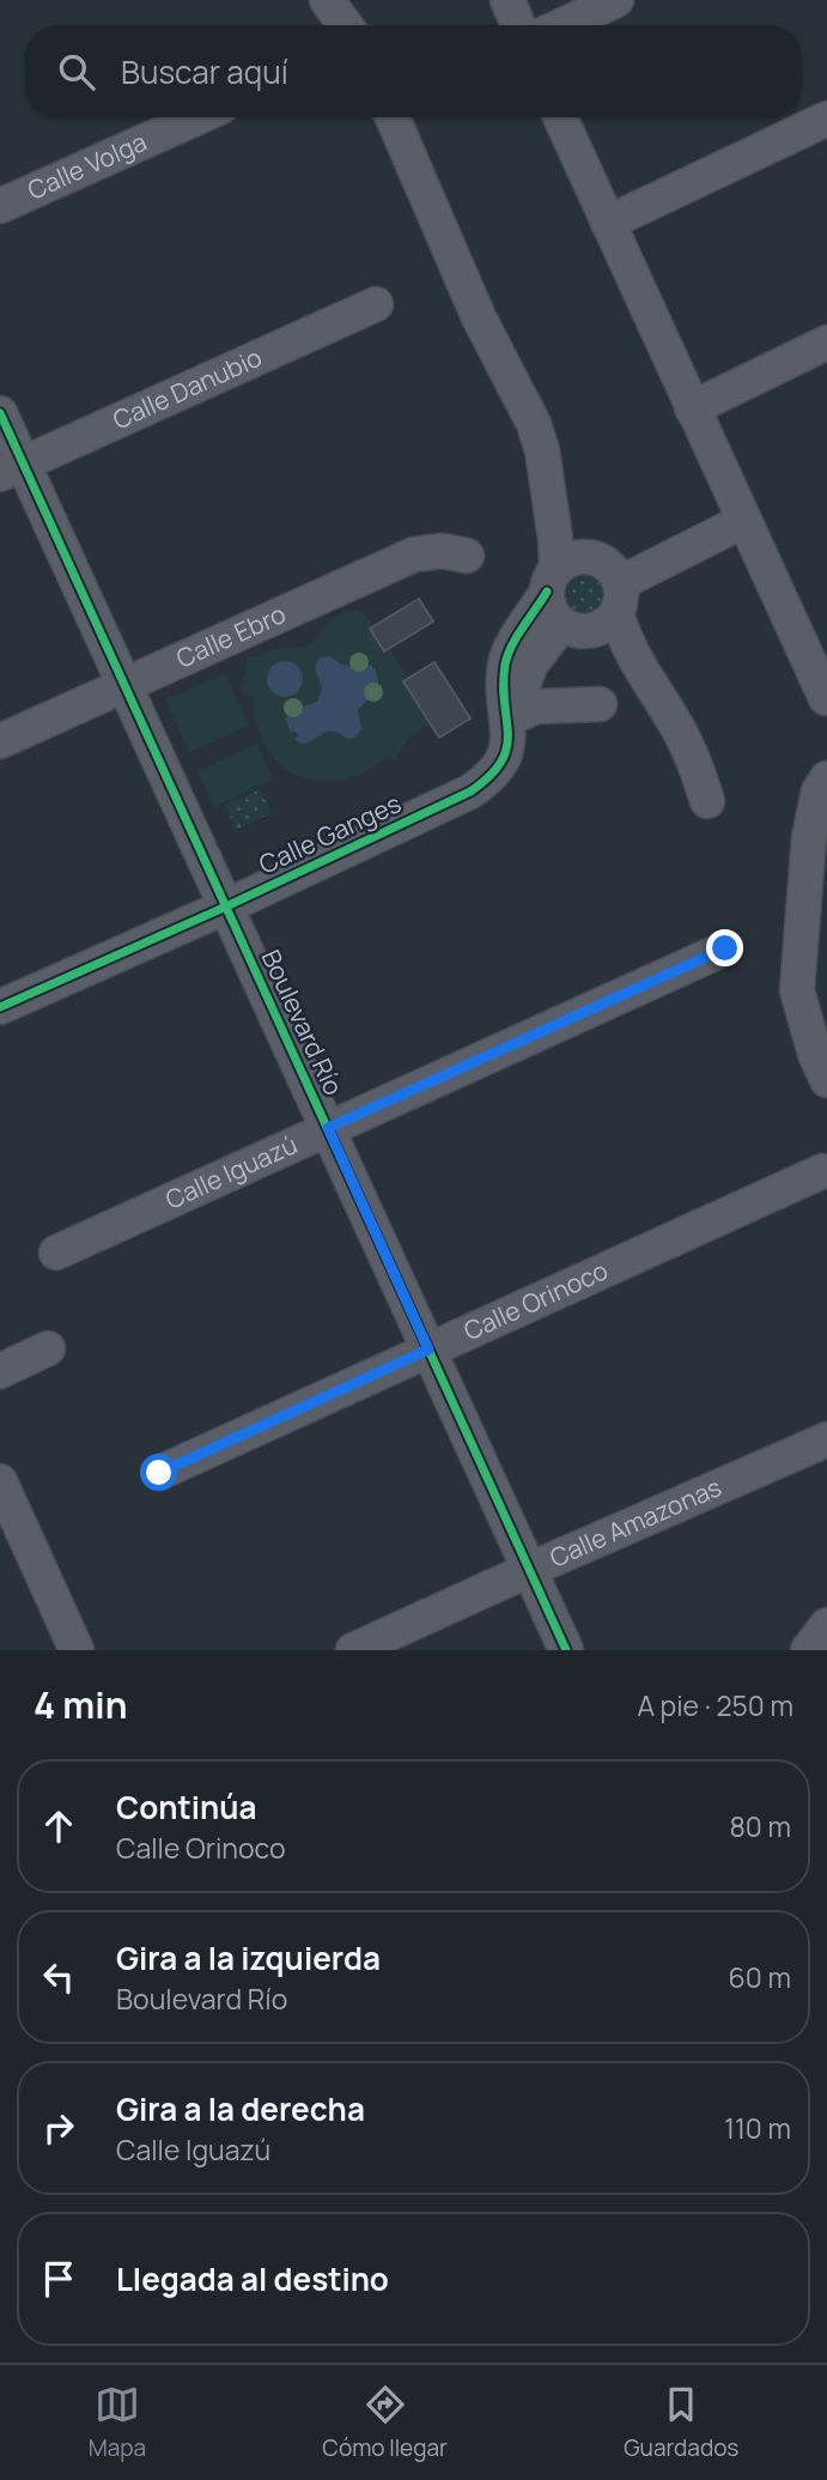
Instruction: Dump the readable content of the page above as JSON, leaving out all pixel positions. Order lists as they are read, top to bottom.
{
  "streets": {
    "street": [
      "Calle Volga",
      "Calle Danubio",
      "Calle Ebro",
      "Calle Ganges",
      "Boulevard Río",
      "Calle Iguazú",
      "Calle Orinoco",
      "Calle Amazonas"
    ]
  },
  "crossings": [
    ["Calle Danubio", "Boulevard Río"],
    ["Calle Ebro", "Boulevard Río"],
    ["Calle Ganges", "Boulevard Río"],
    ["Boulevard Río", "Calle Iguazú"],
    ["Boulevard Río", "Calle Orinoco"],
    ["Boulevard Río", "Calle Amazonas"]
  ],
  "page": {
    "search": "Buscar aquí",
    "heading": ["4 min", "A pie · 250 m"],
    "list": [
      ["Continúa", "Calle Orinoco", "80 m"],
      ["Gira a la izquierda", "Boulevard Río", "60 m"],
      ["Gira a la derecha", "Calle Iguazú", "110 m"],
      "Llegada al destino"
    ],
    "nav": ["Mapa", "Cómo llegar", "Guardados"]
  }
}
